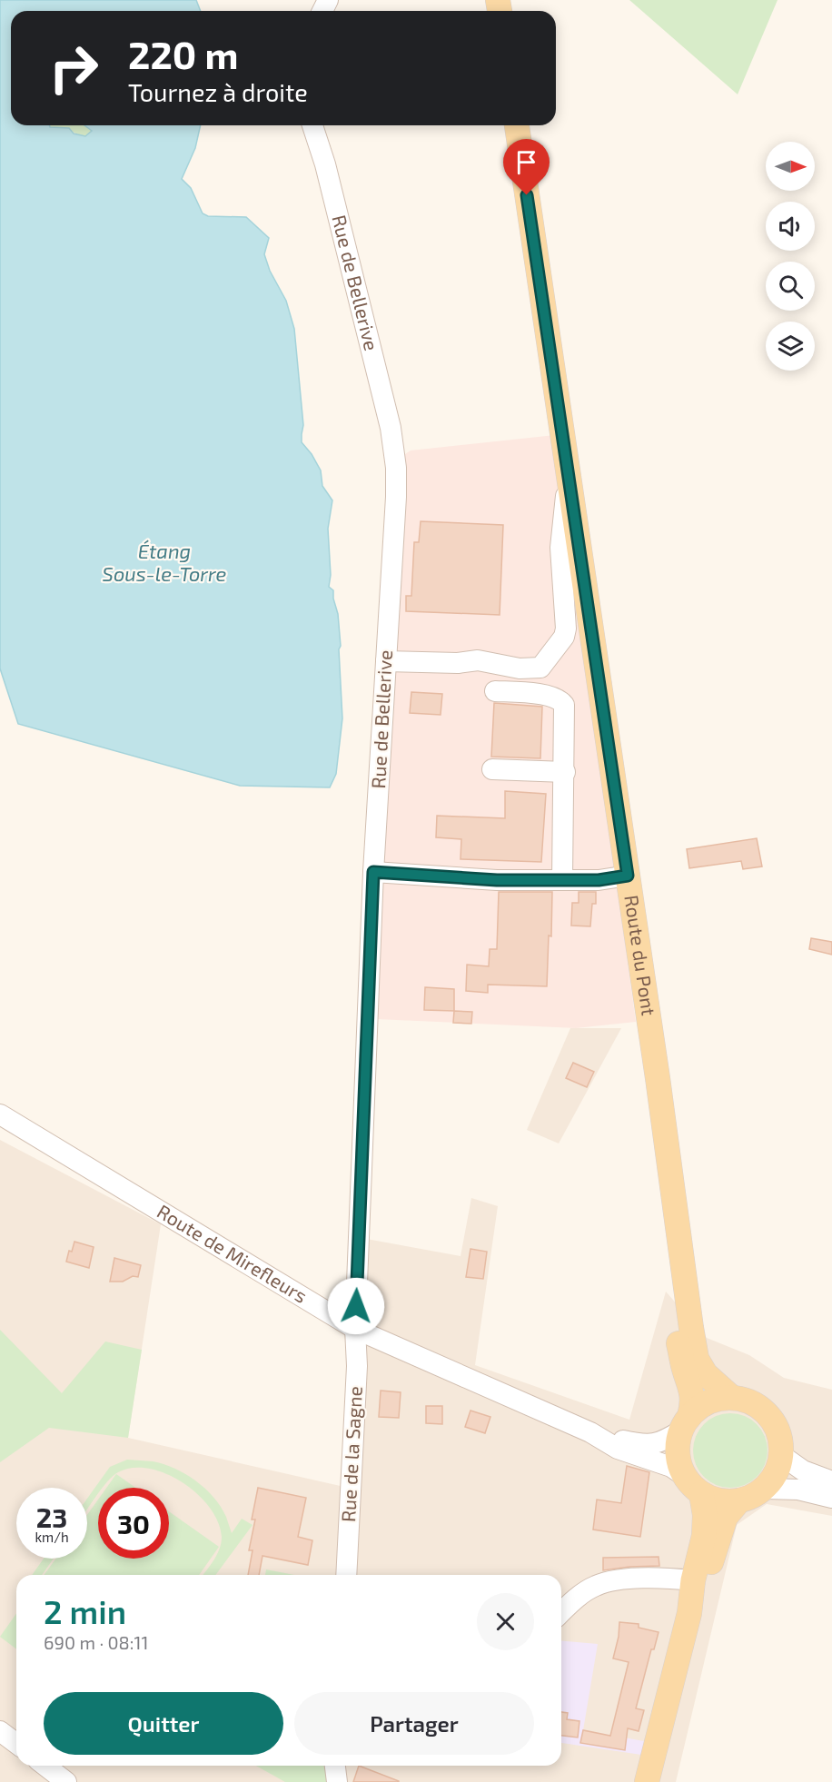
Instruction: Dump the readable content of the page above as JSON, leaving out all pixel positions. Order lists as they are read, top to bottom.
{
  "streets": {
    "main road": ["Route du Pont"],
    "street": ["Rue de Bellerive", "Route de Mirefleurs", "Rue de la Sagne"]
  },
  "crossings": [
    ["Rue de Bellerive", "Route de Mirefleurs"],
    ["Rue de Bellerive", "Rue de la Sagne"],
    ["Route du Pont", "Route de Mirefleurs"],
    ["Route de Mirefleurs", "Rue de la Sagne"]
  ],
  "water": ["Étang Sous-le-Torre"],
  "north": "right",
  "page": {
    "turn": ["220 m", "Tournez à droite"],
    "speed": "23 km/h",
    "limit": "30",
    "heading": ["2 min", "690 m · 08:11"],
    "buttons": ["Quitter", "Partager"]
  }
}
